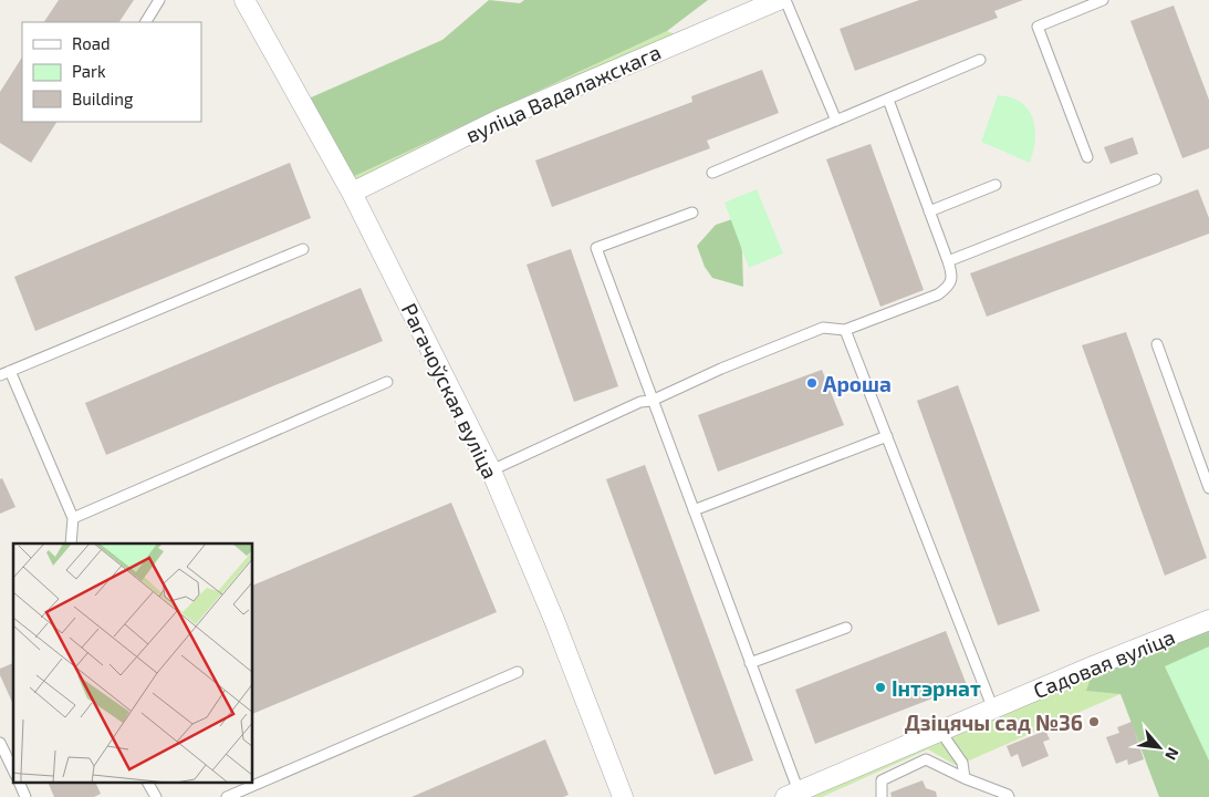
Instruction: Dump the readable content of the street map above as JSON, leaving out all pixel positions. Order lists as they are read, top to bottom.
{
  "streets": {
    "street": ["вуліца Вадалажскага", "Рагачоўская вуліца", "Садовая вуліца"]
  },
  "crossings": [
    ["вуліца Вадалажскага", "Рагачоўская вуліца"]
  ],
  "places": ["Ароша", "Інтэрнат", "Дзіцячы сад №36"],
  "legend": ["Road", "Park", "Building"],
  "north": "bottom right"
}
